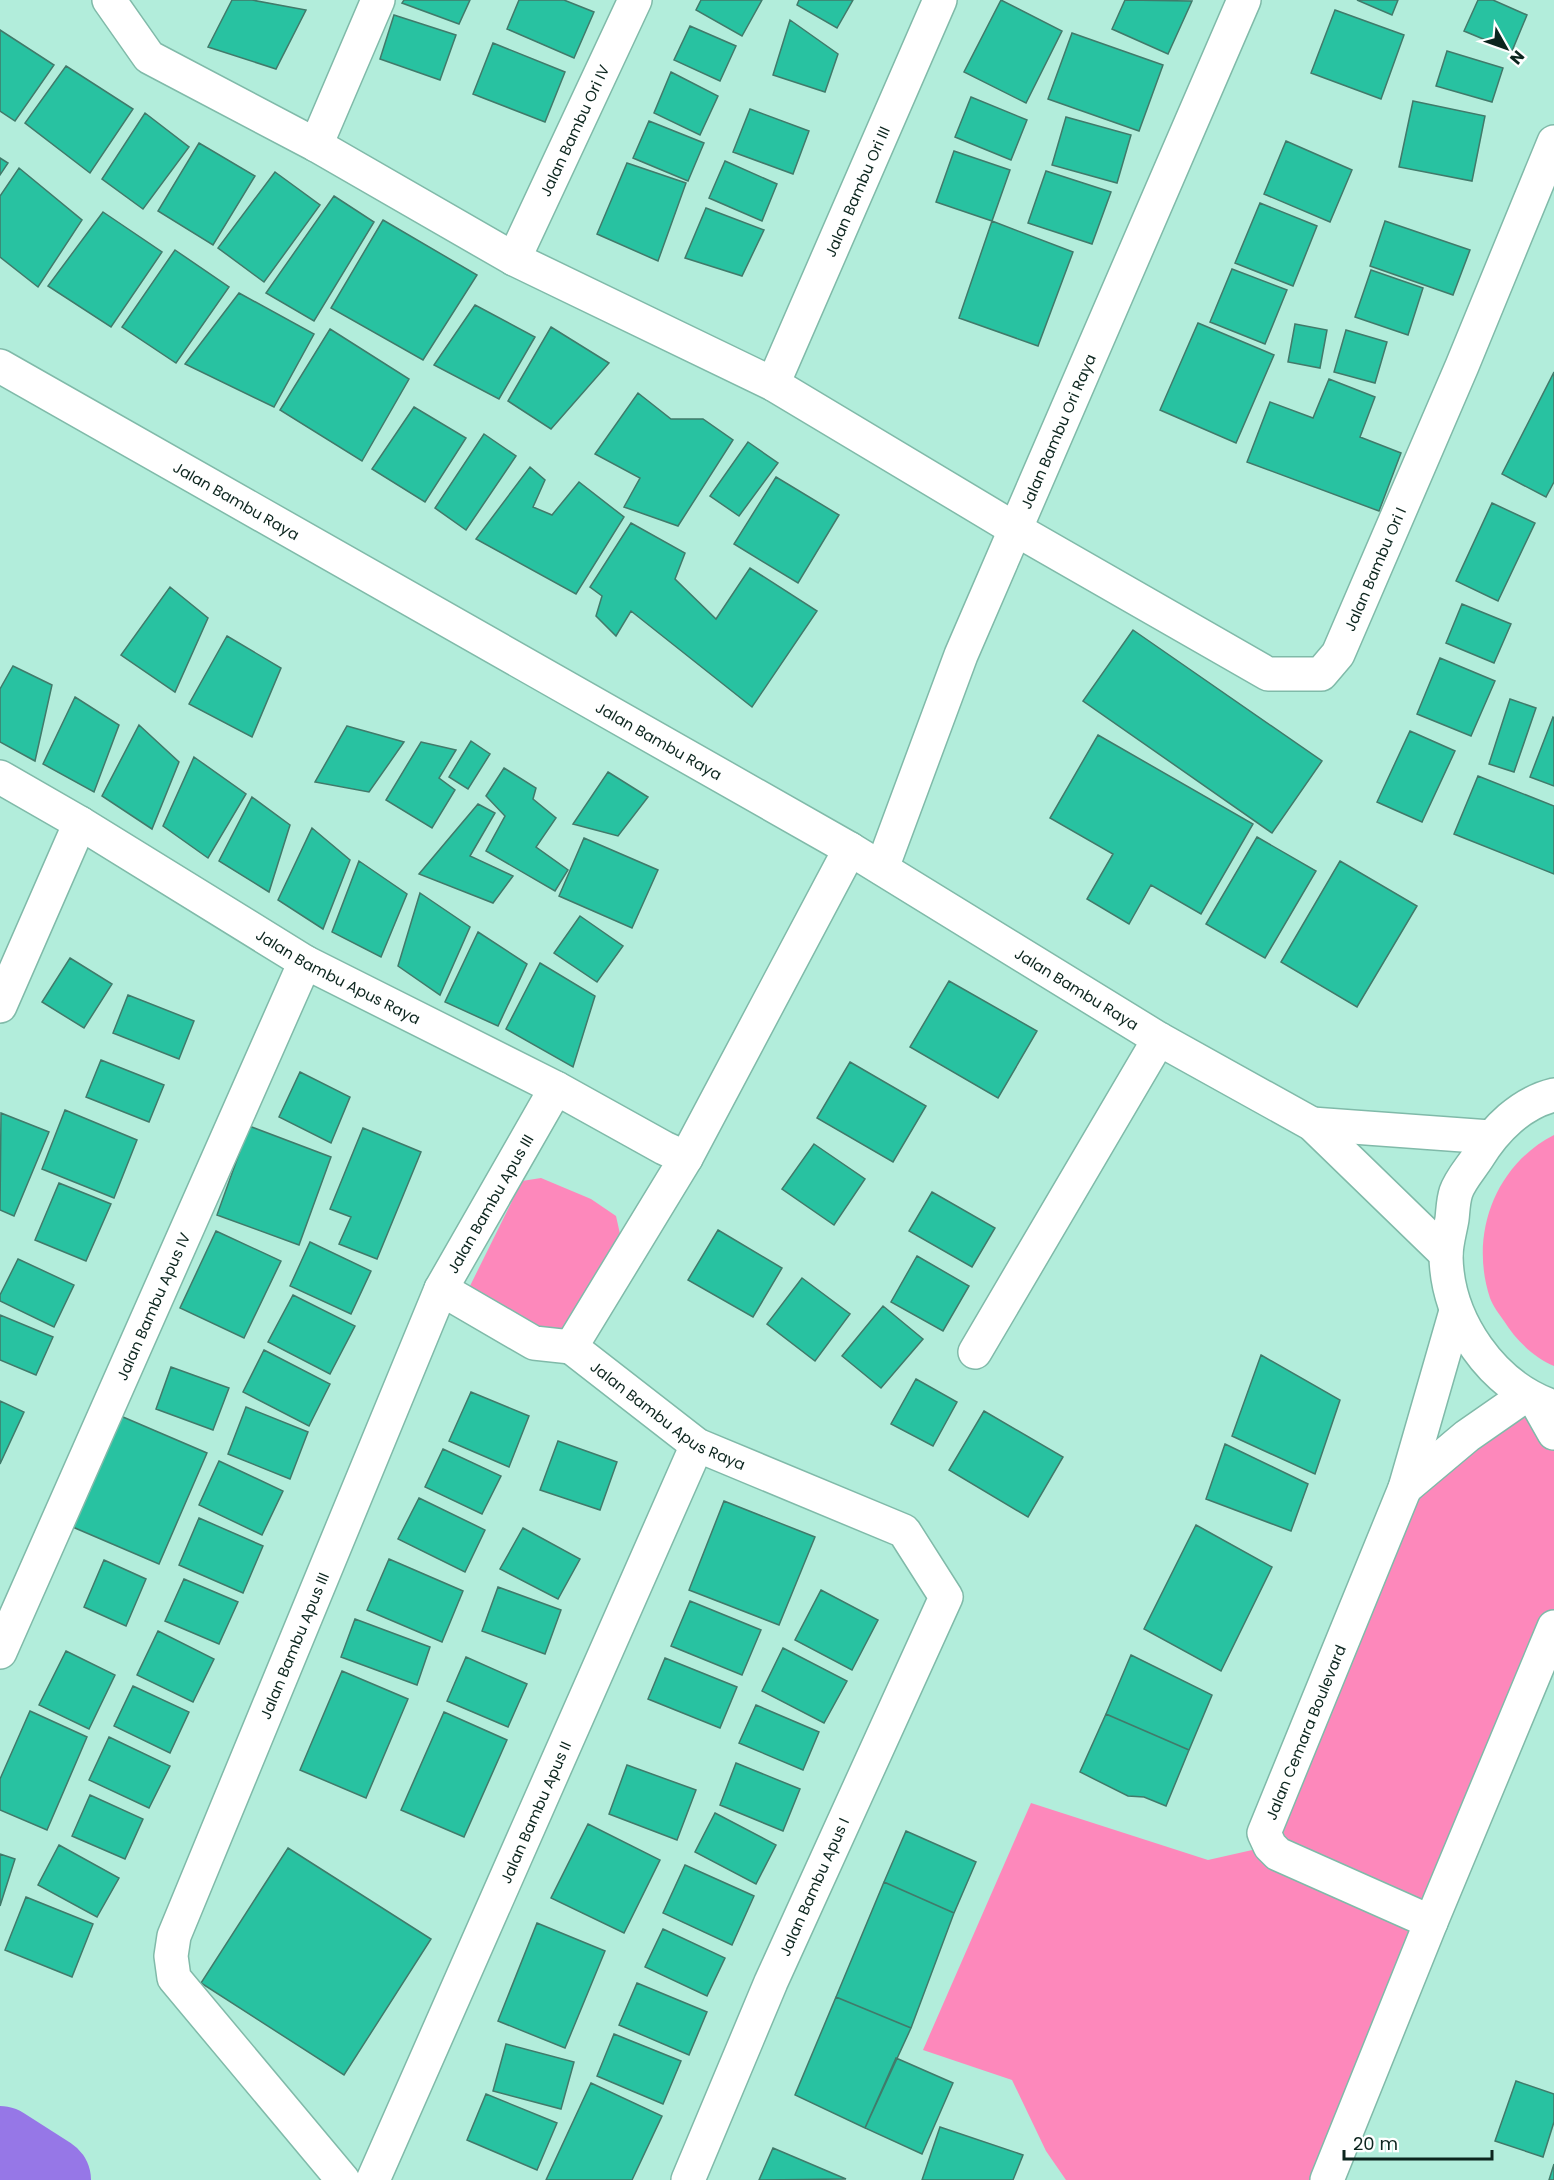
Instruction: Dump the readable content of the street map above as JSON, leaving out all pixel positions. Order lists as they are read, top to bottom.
{
  "streets": {
    "street": [
      "Jalan Bambu Ori IV",
      "Jalan Bambu Ori III",
      "Jalan Bambu Ori Raya",
      "Jalan Bambu Raya",
      "Jalan Bambu Ori I",
      "Jalan Bambu Apus Raya",
      "Jalan Bambu Apus III",
      "Jalan Bambu Apus IV",
      "Jalan Cemara Boulevard",
      "Jalan Bambu Apus II",
      "Jalan Bambu Apus I"
    ]
  },
  "crossings": [
    ["Jalan Bambu Ori Raya", "Jalan Bambu Raya"],
    ["Jalan Bambu Ori Raya", "Jalan Bambu Ori I"],
    ["Jalan Bambu Apus Raya", "Jalan Bambu Apus III"],
    ["Jalan Bambu Apus Raya", "Jalan Bambu Apus IV"],
    ["Jalan Bambu Apus Raya", "Jalan Bambu Apus II"],
    ["Jalan Bambu Apus Raya", "Jalan Bambu Apus I"]
  ],
  "scale_bar": "20 m",
  "north": "bottom right"
}
